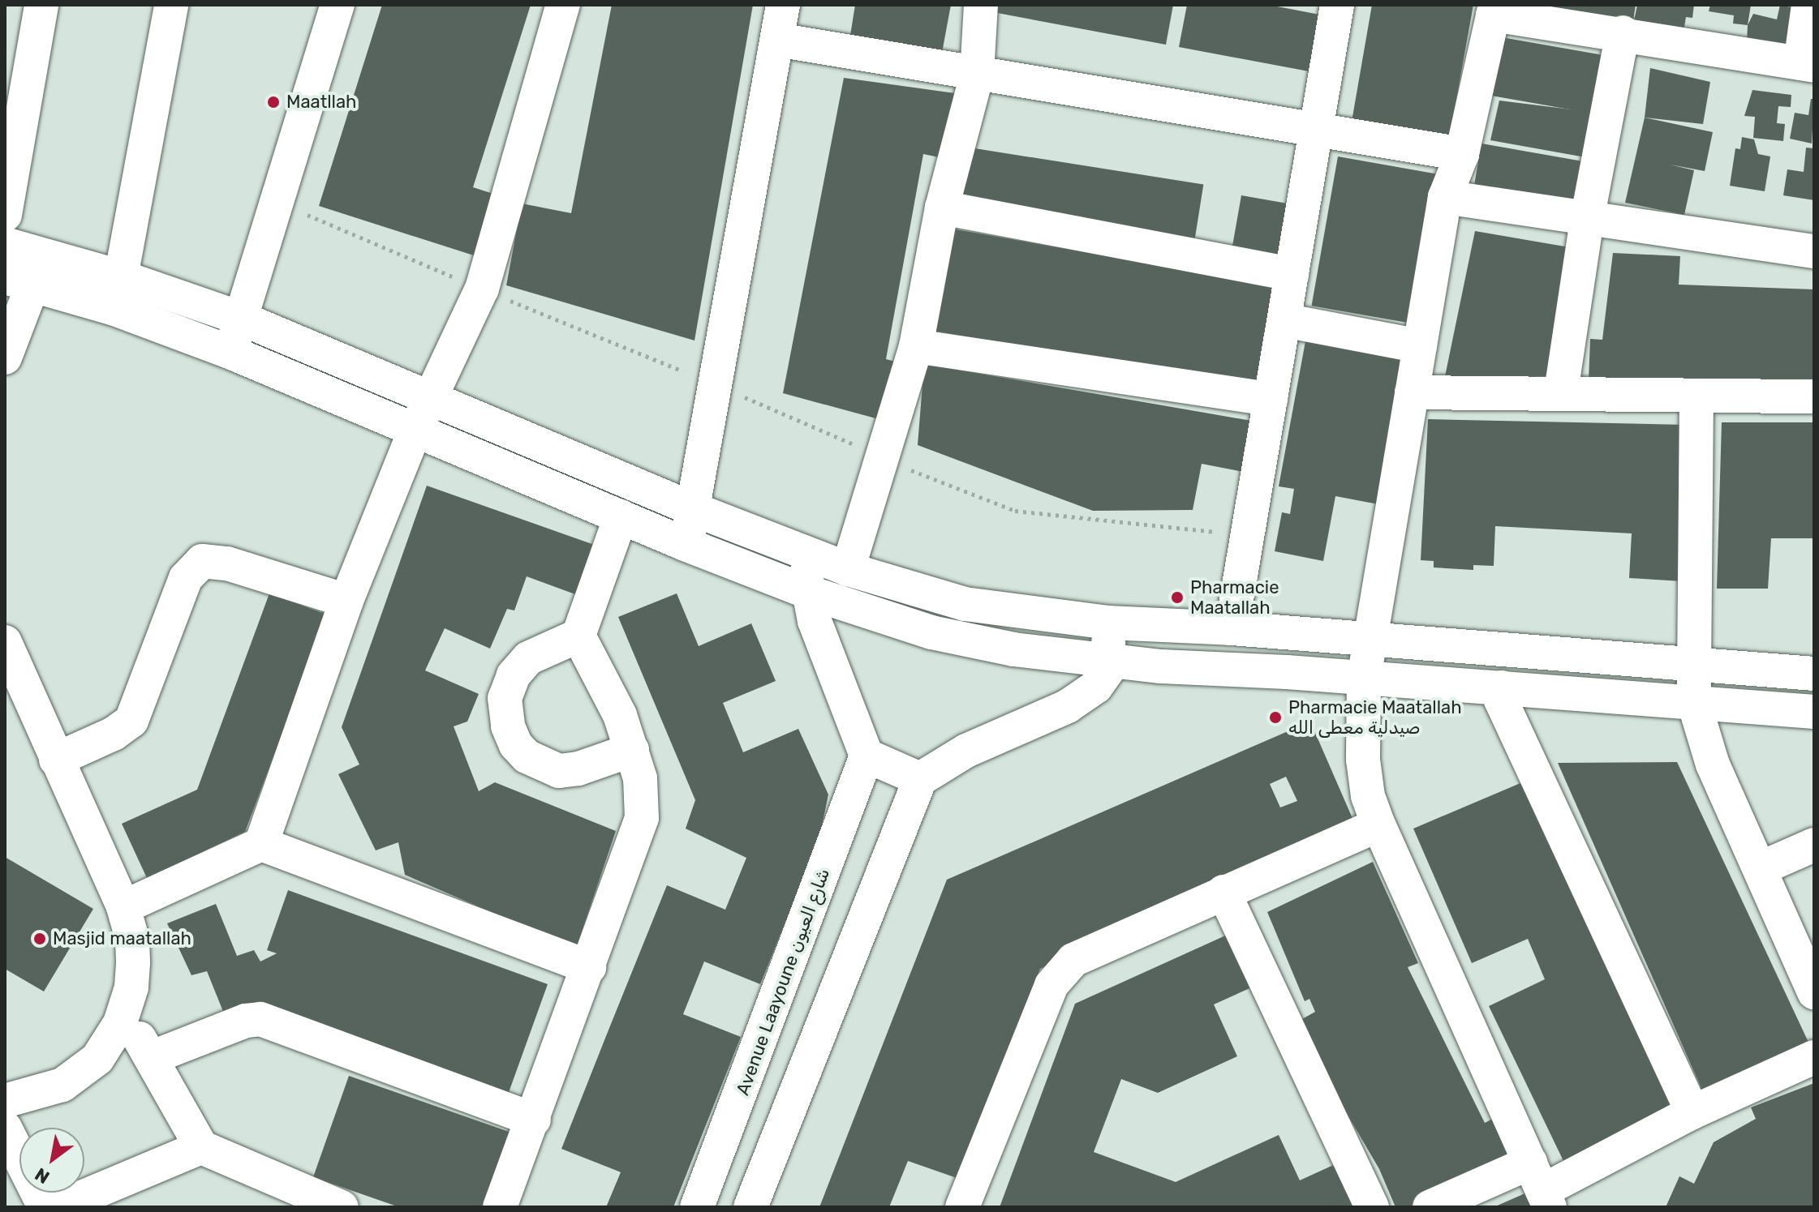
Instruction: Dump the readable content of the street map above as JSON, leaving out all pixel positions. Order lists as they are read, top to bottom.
{
  "streets": {
    "street": ["Avenue Laayoune شارع العيون"]
  },
  "places": [
    "Maatllah",
    "Pharmacie Maatallah",
    "Pharmacie Maatallah صيدلية معطى الله",
    "Masjid maatallah"
  ],
  "north": "bottom left"
}
